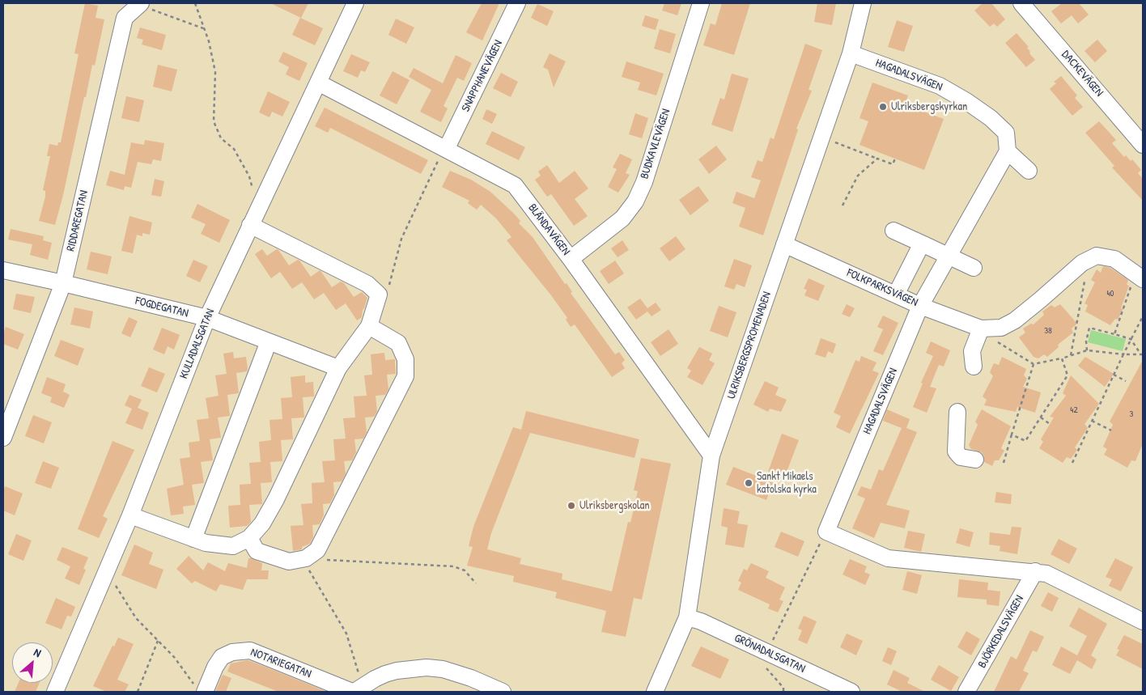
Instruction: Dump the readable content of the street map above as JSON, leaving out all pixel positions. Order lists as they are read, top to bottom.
{
  "streets": {
    "street": [
      "DACKEVÄGEN",
      "HAGADALSVÄGEN",
      "SNAPPHANEVÄGEN",
      "BUDKAVLEVÄGEN",
      "RIDDAREGATAN",
      "BLÄNDAVÄGEN",
      "FOLKPARKSVÄGEN",
      "FOGDEGATAN",
      "KULLADALSGATAN",
      "ULRIKSBERGSPROMENADEN",
      "BJÖRKEDALSVÄGEN",
      "GRÖNADALSGATAN",
      "NOTARIEGATAN"
    ]
  },
  "crossings": [
    ["HAGADALSVÄGEN", "FOLKPARKSVÄGEN"],
    ["HAGADALSVÄGEN", "ULRIKSBERGSPROMENADEN"],
    ["SNAPPHANEVÄGEN", "BLÄNDAVÄGEN"],
    ["BUDKAVLEVÄGEN", "BLÄNDAVÄGEN"],
    ["RIDDAREGATAN", "FOGDEGATAN"],
    ["BLÄNDAVÄGEN", "KULLADALSGATAN"],
    ["BLÄNDAVÄGEN", "ULRIKSBERGSPROMENADEN"],
    ["FOLKPARKSVÄGEN", "ULRIKSBERGSPROMENADEN"],
    ["FOGDEGATAN", "KULLADALSGATAN"],
    ["ULRIKSBERGSPROMENADEN", "GRÖNADALSGATAN"]
  ],
  "places": ["Ulriksbergskyrkan", "Sankt Mikaels katolska kyrka", "Ulriksbergskolan"],
  "house_numbers": [
    "40",
    "38",
    "42",
    "3"
  ],
  "north": "top right"
}
